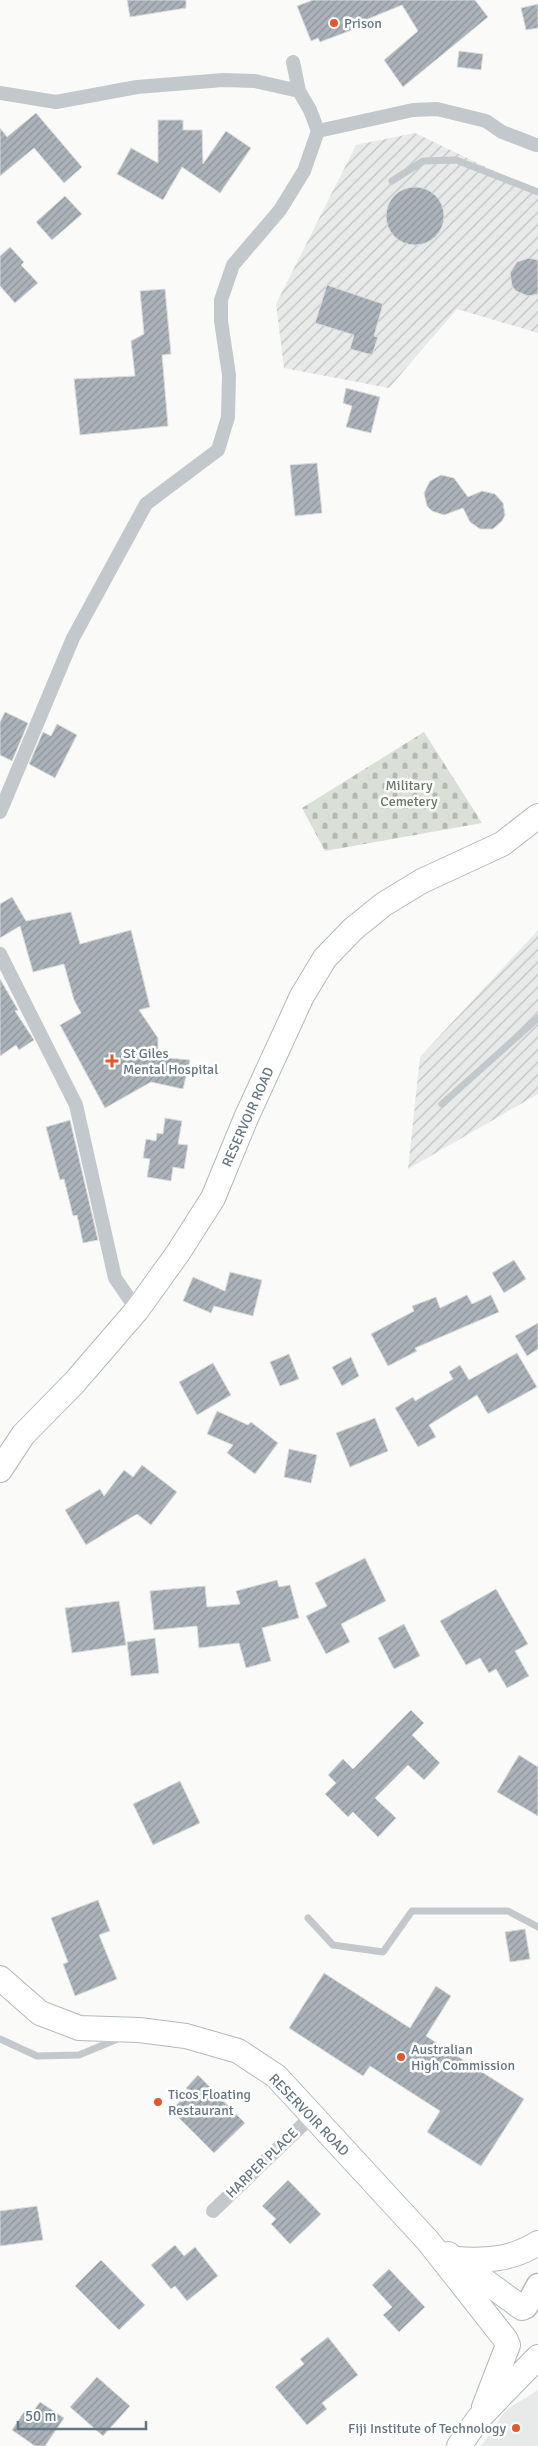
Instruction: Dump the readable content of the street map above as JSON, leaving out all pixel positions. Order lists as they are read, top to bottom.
{
  "streets": {
    "highway": ["RESERVOIR ROAD"],
    "street": ["HARPER PLACE"]
  },
  "crossings": [
    ["RESERVOIR ROAD", "HARPER PLACE"]
  ],
  "parks": ["Military Cemetery"],
  "places": {
    "other": [
      "Prison",
      "Australian High Commission",
      "Ticos Floating Restaurant",
      "Fiji Institute of Technology"
    ],
    "health": ["St Giles Mental Hospital"]
  },
  "scale_bar": "50 m"
}
